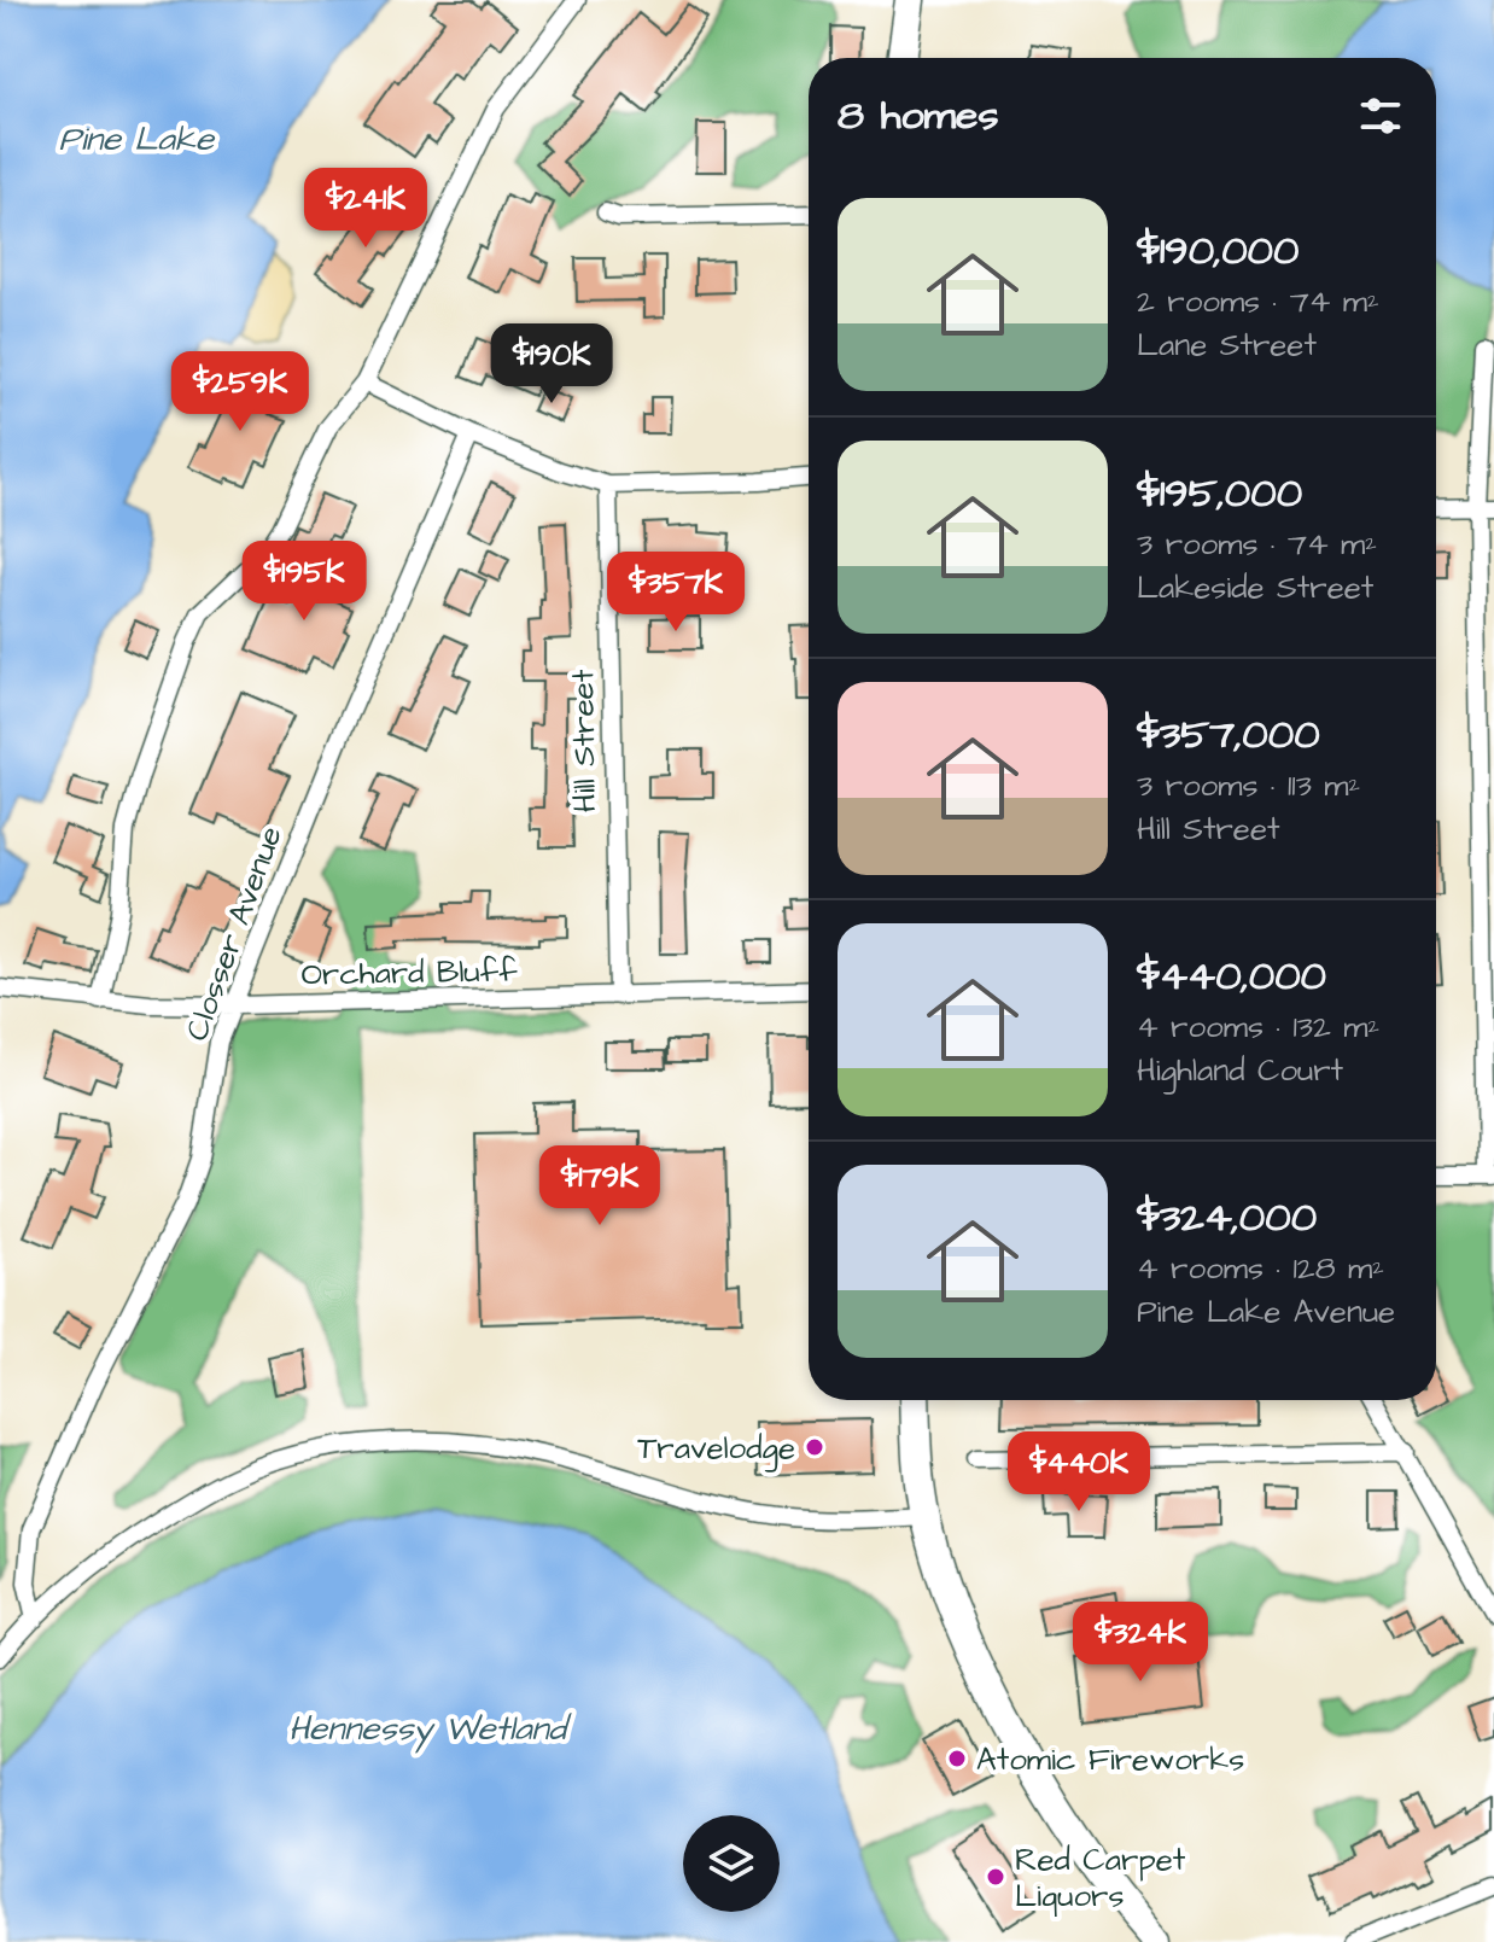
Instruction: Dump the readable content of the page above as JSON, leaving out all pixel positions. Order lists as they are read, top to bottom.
{
  "streets": {
    "street": ["Hill Street", "Closser Avenue", "Orchard Bluff"]
  },
  "crossings": [
    ["Hill Street", "Orchard Bluff"],
    ["Closser Avenue", "Orchard Bluff"]
  ],
  "water": ["Pine Lake", "Hennessy Wetland"],
  "places": ["Travelodge", "Atomic Fireworks", "Red Carpet Liquors"],
  "page": {
    "heading": "8 homes",
    "price": [
      "$241K",
      "$190K",
      "$259K",
      "$195K",
      "$357K",
      "$179K",
      "$440K",
      "$324K"
    ],
    "list": [
      {
        "name": "$190,000",
        "note": "2 rooms · 74 m² · Lane Street"
      },
      {
        "name": "$195,000",
        "note": "3 rooms · 74 m² · Lakeside Street"
      },
      {
        "name": "$357,000",
        "note": "3 rooms · 113 m² · Hill Street"
      },
      {
        "name": "$440,000",
        "note": "4 rooms · 132 m² · Highland Court"
      },
      {
        "name": "$324,000",
        "note": "4 rooms · 128 m² · Pine Lake Avenue"
      }
    ]
  }
}
